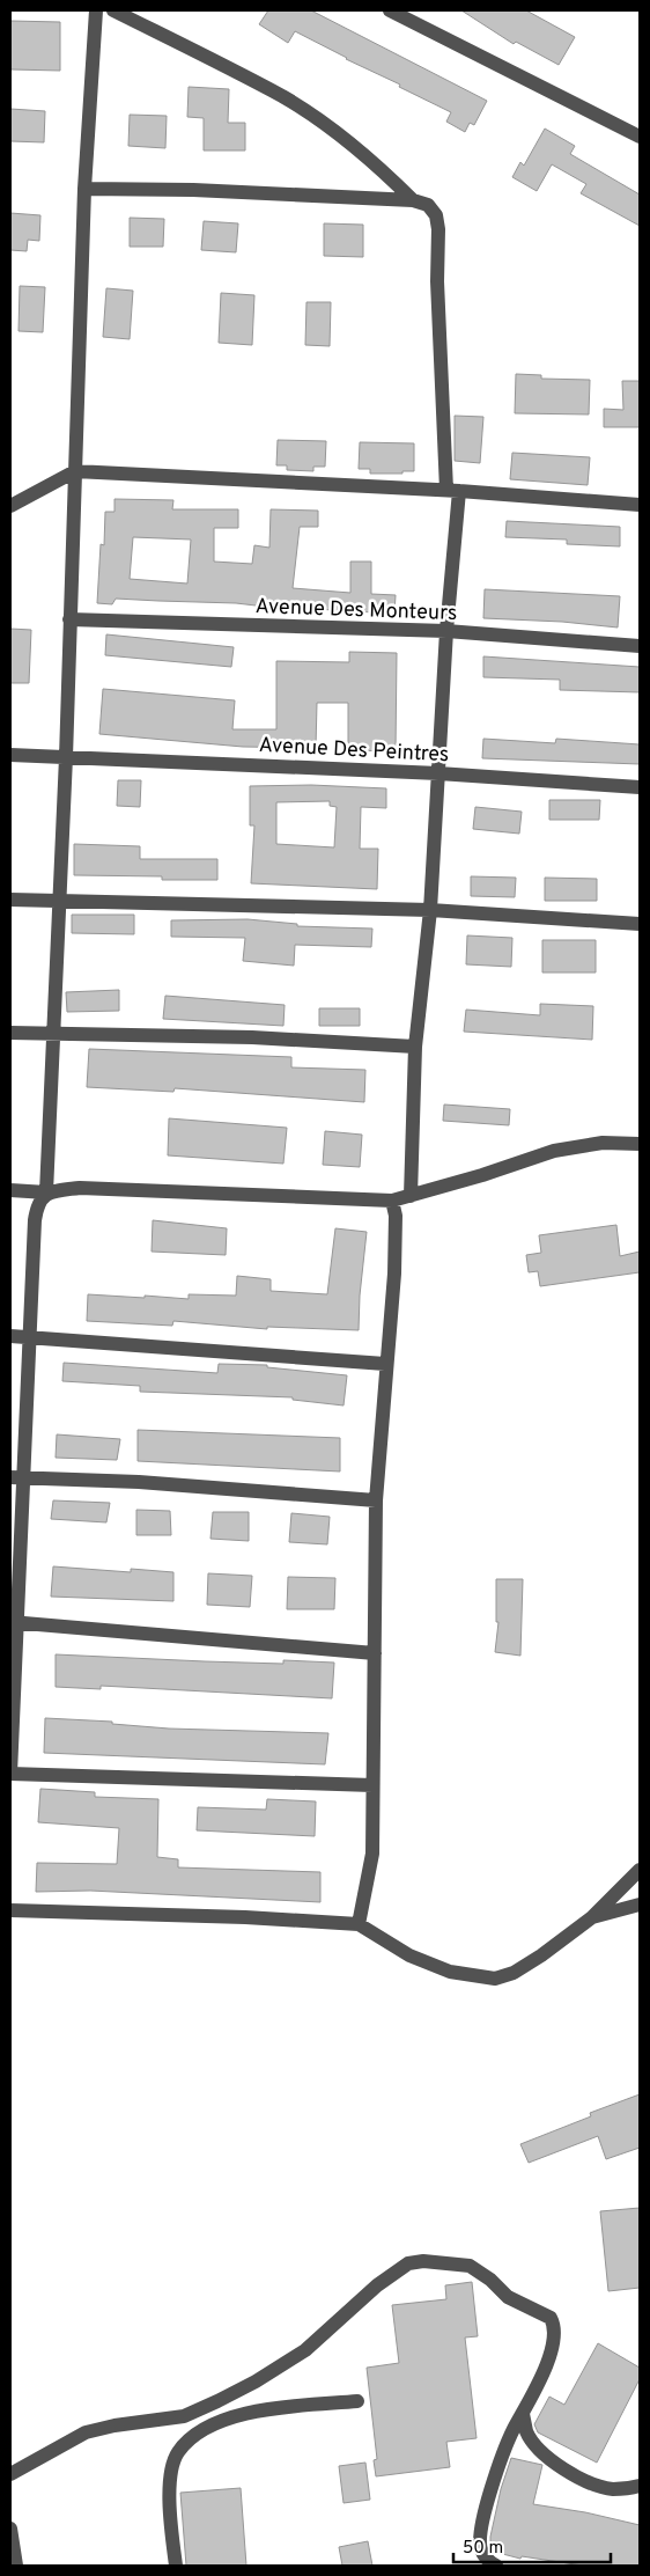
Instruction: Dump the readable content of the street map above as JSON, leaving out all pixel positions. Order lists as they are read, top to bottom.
{
  "streets": {
    "street": ["Avenue Des Monteurs", "Avenue Des Peintres"]
  },
  "scale_bar": "50 m"
}
